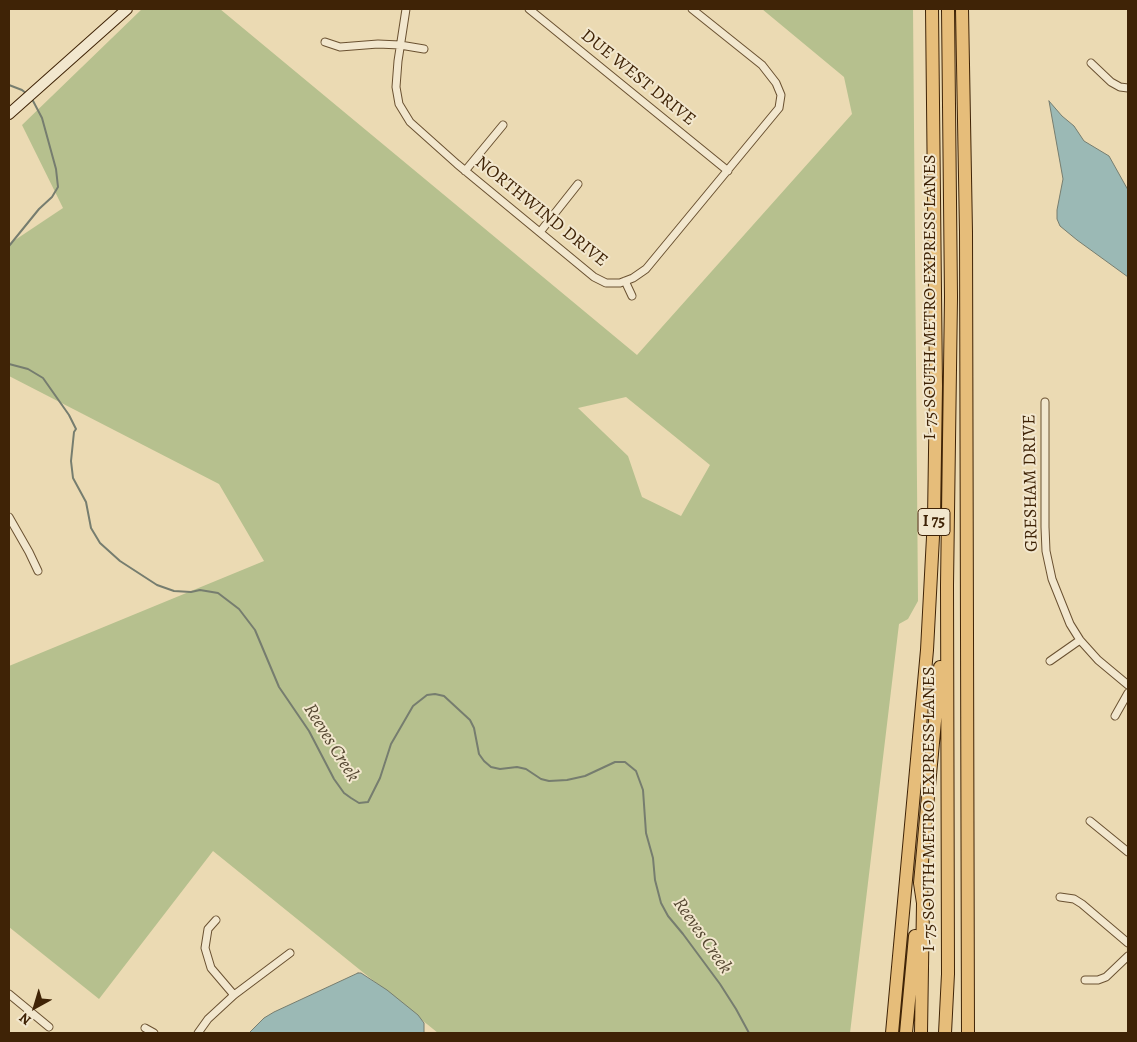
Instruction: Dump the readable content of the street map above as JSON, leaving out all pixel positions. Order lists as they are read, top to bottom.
{
  "streets": {
    "highway": ["I-75 SOUTH METRO EXPRESS LANES", "I 75"],
    "street": ["DUE WEST DRIVE", "NORTHWIND DRIVE", "GRESHAM DRIVE"]
  },
  "water": ["Reeves Creek"],
  "north": "bottom left"
}
